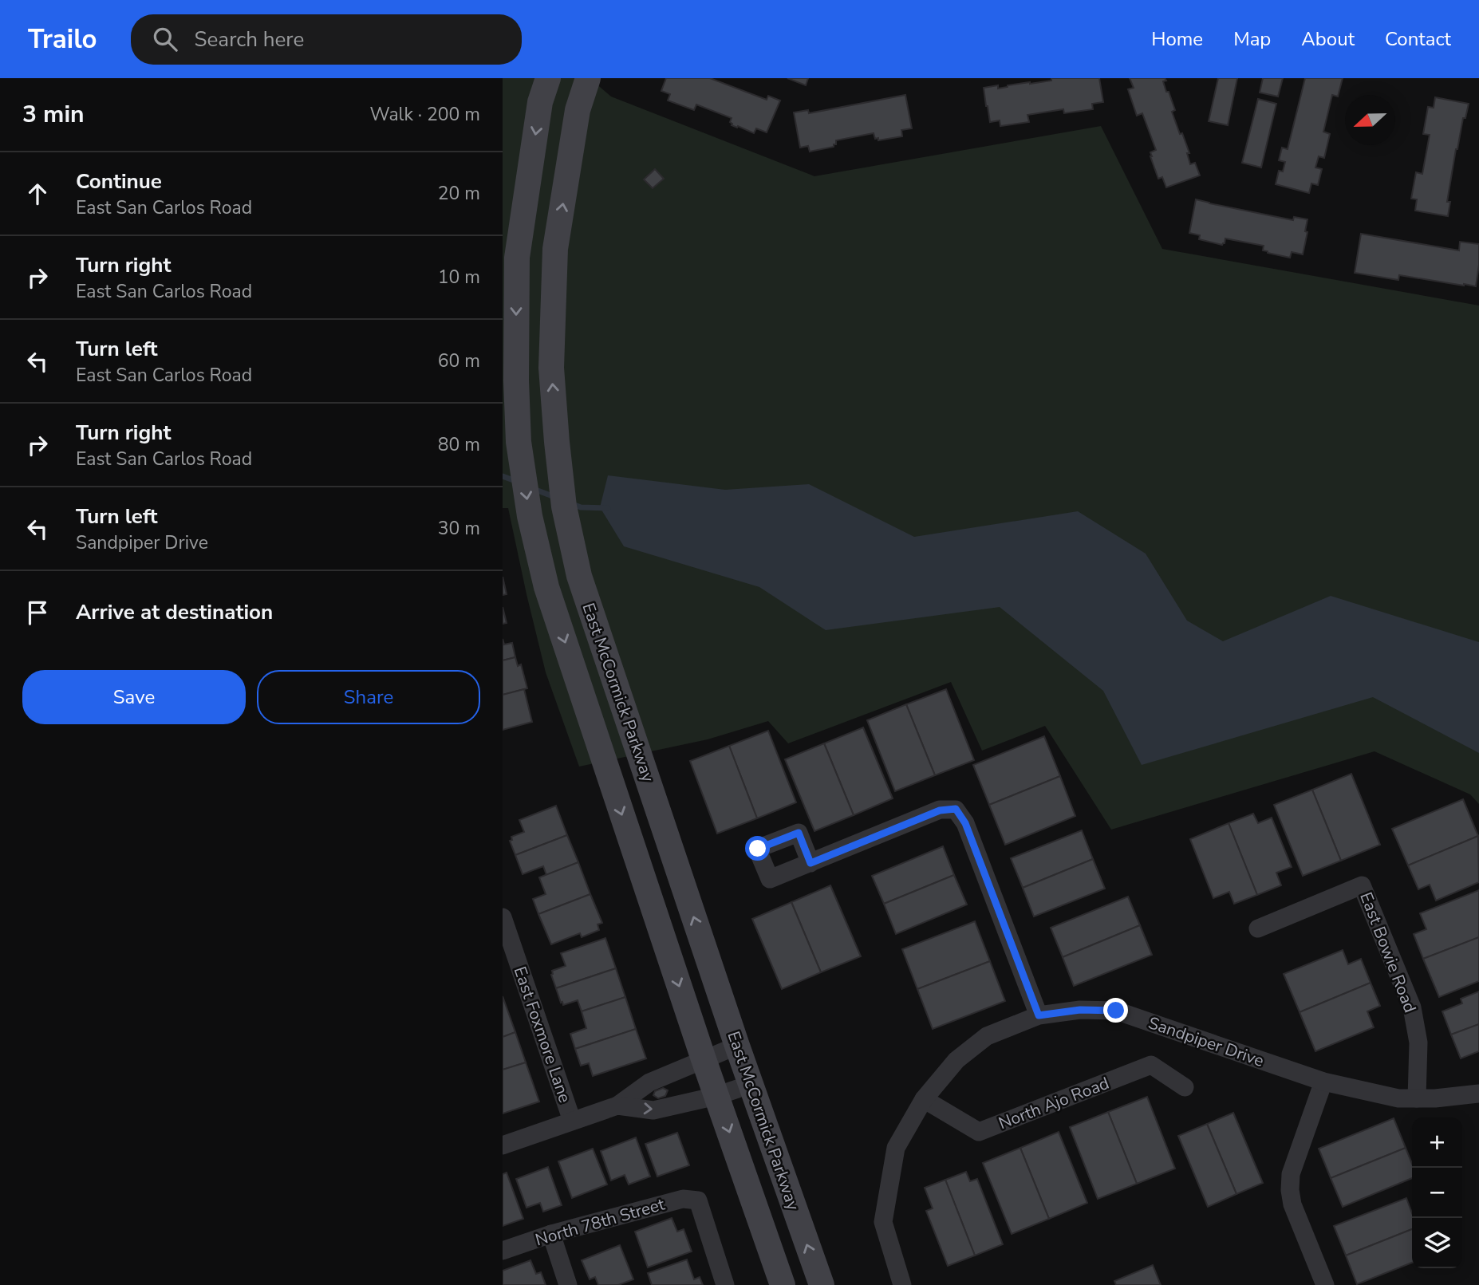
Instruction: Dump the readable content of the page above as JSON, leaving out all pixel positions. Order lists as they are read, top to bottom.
{
  "streets": {
    "main road": ["East McCormick Parkway"],
    "street": [
      "East Bowie Road",
      "East Foxmore Lane",
      "Sandpiper Drive",
      "North Ajo Road",
      "North 78th Street"
    ]
  },
  "crossings": [
    ["East Bowie Road", "Sandpiper Drive"],
    ["Sandpiper Drive", "North Ajo Road"]
  ],
  "north": "left",
  "page": {
    "header": "Trailo",
    "search": "Search here",
    "nav": [
      "Home",
      "Map",
      "About",
      "Contact"
    ],
    "heading": ["3 min", "Walk · 200 m"],
    "list": [
      ["Continue", "East San Carlos Road", "20 m"],
      ["Turn right", "East San Carlos Road", "10 m"],
      ["Turn left", "East San Carlos Road", "60 m"],
      ["Turn right", "East San Carlos Road", "80 m"],
      ["Turn left", "Sandpiper Drive", "30 m"],
      "Arrive at destination"
    ],
    "buttons": ["Save", "Share"],
    "map_buttons": ["+", "−"]
  }
}
